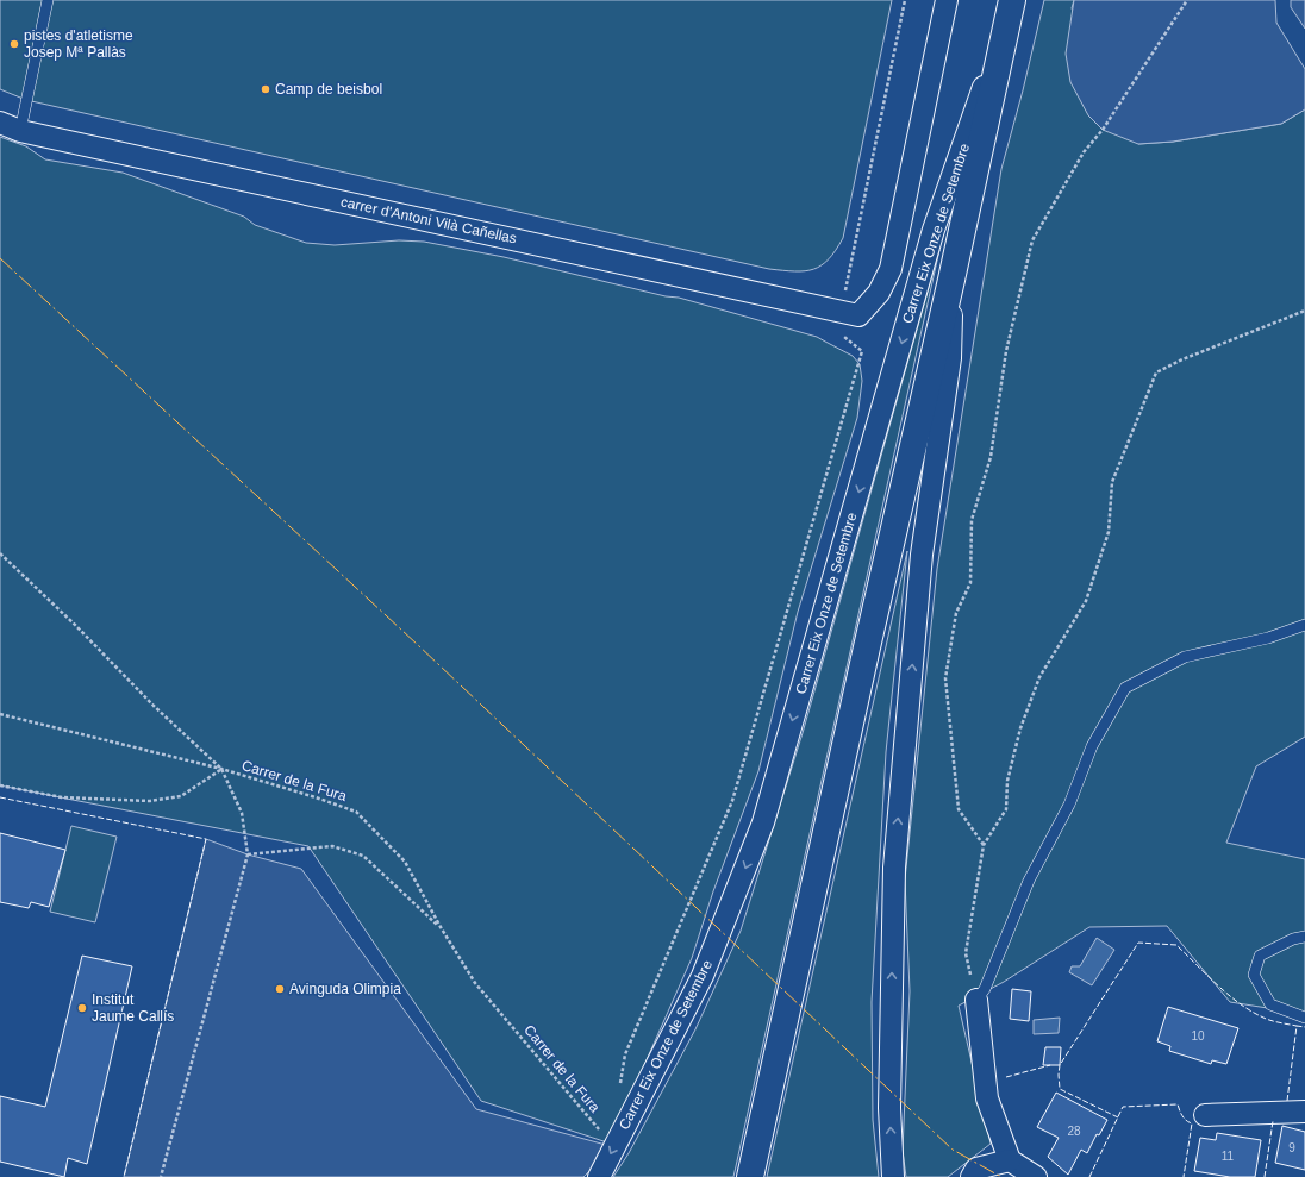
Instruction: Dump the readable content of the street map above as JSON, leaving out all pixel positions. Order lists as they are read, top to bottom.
{
  "streets": {
    "street": ["carrer d'Antoni Vilà Cañellas", "Carrer Eix Onze de Setembre"],
    "path": ["Carrer de la Fura"]
  },
  "places": [
    "pistes d'atletisme Josep Mª Pallàs",
    "Camp de beisbol",
    "Avinguda Olimpia",
    "Institut Jaume Callís"
  ],
  "house_numbers": [
    "10",
    "28",
    "9",
    "11"
  ]
}
